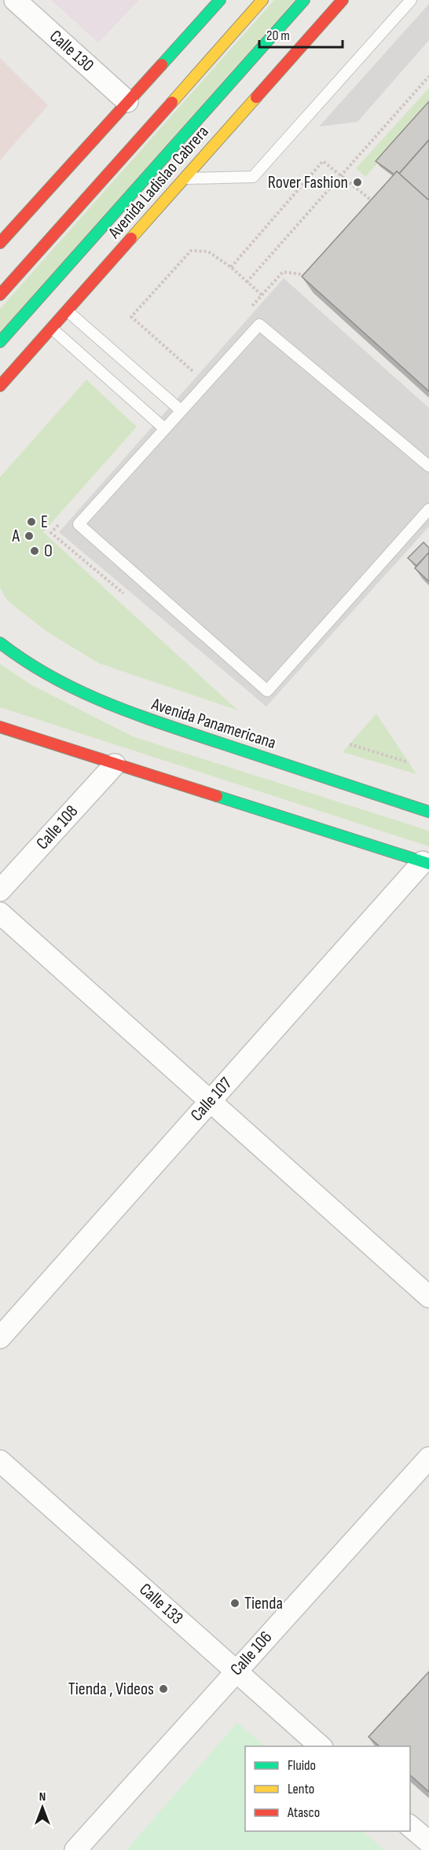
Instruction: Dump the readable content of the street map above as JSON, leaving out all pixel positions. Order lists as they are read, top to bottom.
{
  "streets": {
    "main road": ["Avenida Ladislao Cabrera", "Avenida Panamericana"],
    "street": [
      "Calle 130",
      "Calle 108",
      "Calle 107",
      "Calle 133",
      "Calle 106"
    ]
  },
  "crossings": [
    ["Calle 133", "Calle 106"]
  ],
  "places": [
    "Rover Fashion",
    "E",
    "A",
    "O",
    "Tienda",
    "Tienda , Videos"
  ],
  "legend": ["Fluido", "Lento", "Atasco"],
  "scale_bar": "20 m",
  "north": "top"
}
